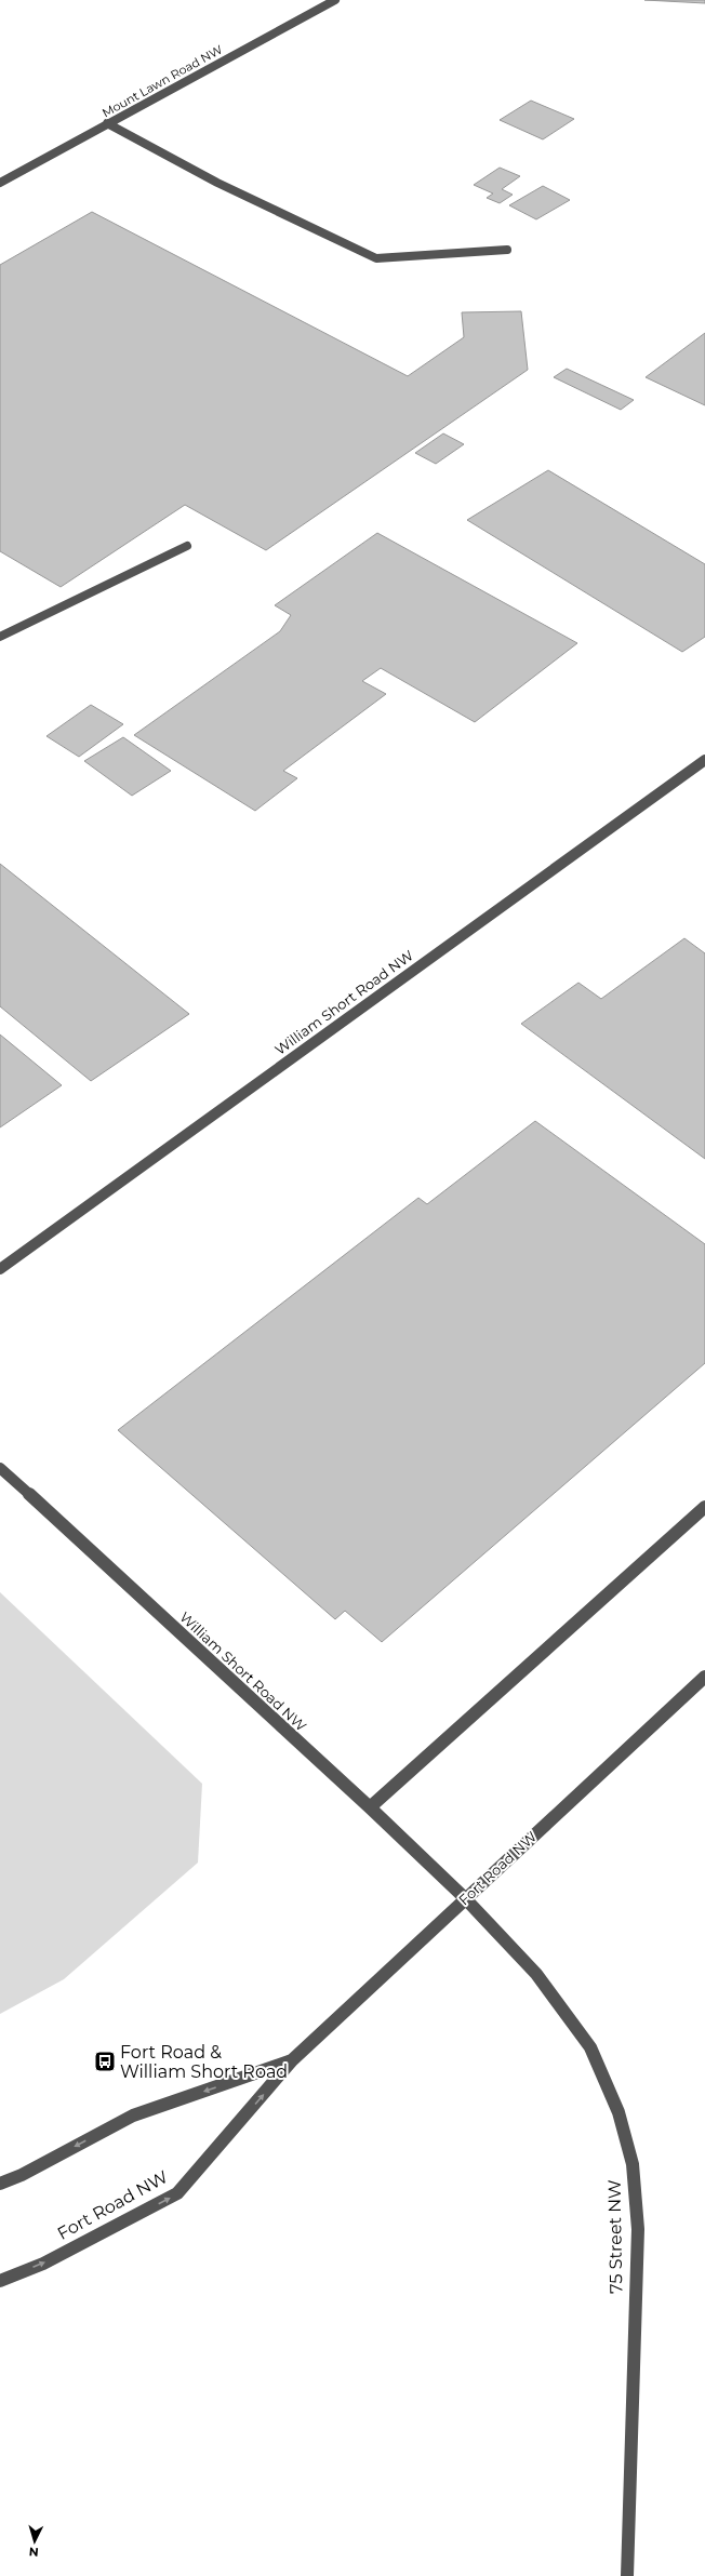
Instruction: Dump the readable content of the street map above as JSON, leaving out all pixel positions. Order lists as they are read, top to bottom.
{
  "streets": {
    "street": [
      "Mount Lawn Road NW",
      "William Short Road NW",
      "Fort Road NW",
      "75 Street NW"
    ]
  },
  "crossings": [
    ["William Short Road NW", "Fort Road NW"],
    ["William Short Road NW", "75 Street NW"],
    ["Fort Road NW", "75 Street NW"]
  ],
  "places": {
    "bus stop": ["Fort Road & William Short Road"]
  },
  "north": "bottom"
}
